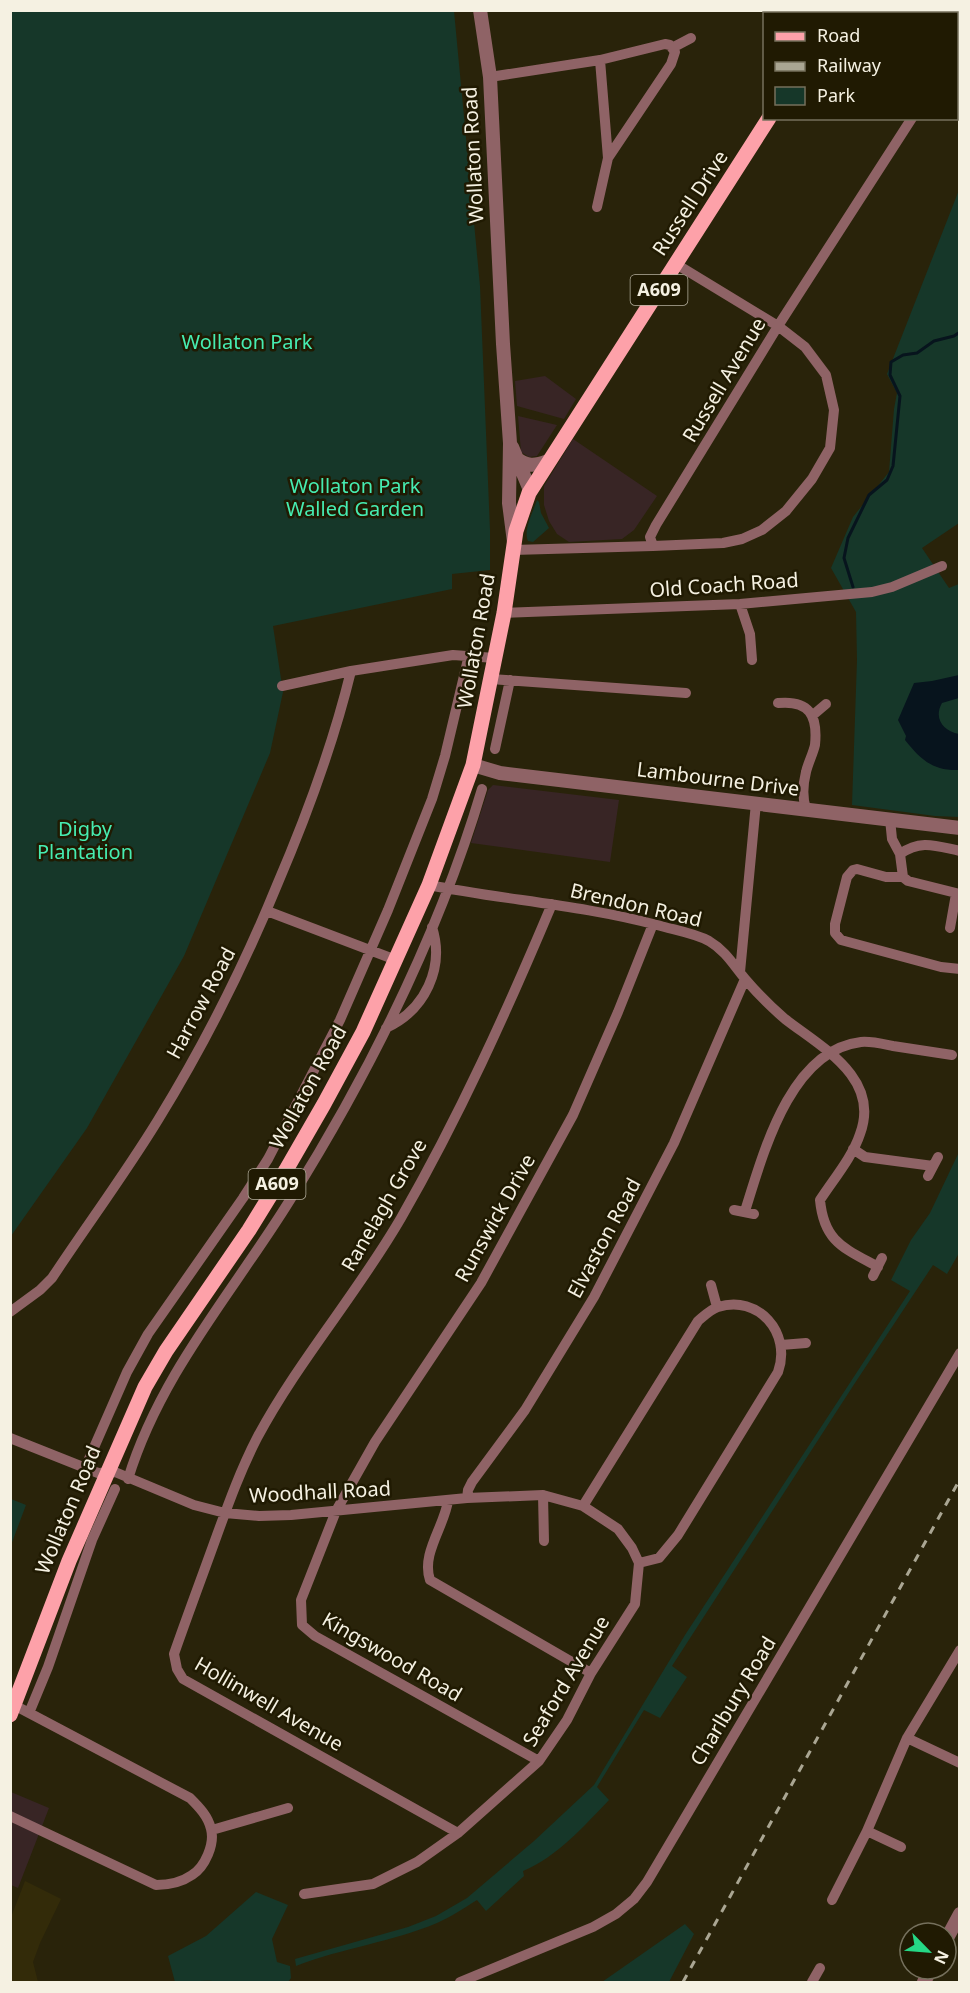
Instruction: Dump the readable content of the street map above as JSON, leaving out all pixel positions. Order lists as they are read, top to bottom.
{
  "streets": {
    "main road": ["Wollaton Road", "Russell Drive", "A609"],
    "street": [
      "Russell Avenue",
      "Old Coach Road",
      "Lambourne Drive",
      "Brendon Road",
      "Harrow Road",
      "Ranelagh Grove",
      "Runswick Drive",
      "Elvaston Road",
      "Woodhall Road",
      "Kingswood Road",
      "Seaford Avenue",
      "Charlbury Road",
      "Hollinwell Avenue"
    ]
  },
  "crossings": [
    ["Wollaton Road", "Russell Drive"],
    ["Wollaton Road", "Old Coach Road"],
    ["Wollaton Road", "Lambourne Drive"],
    ["Wollaton Road", "Brendon Road"],
    ["Wollaton Road", "Woodhall Road"],
    ["Lambourne Drive", "Elvaston Road"],
    ["Brendon Road", "Ranelagh Grove"],
    ["Brendon Road", "Runswick Drive"],
    ["Brendon Road", "Elvaston Road"],
    ["Ranelagh Grove", "Woodhall Road"],
    ["Ranelagh Grove", "Hollinwell Avenue"],
    ["Runswick Drive", "Woodhall Road"],
    ["Runswick Drive", "Kingswood Road"],
    ["Elvaston Road", "Woodhall Road"],
    ["Woodhall Road", "Kingswood Road"],
    ["Woodhall Road", "Seaford Avenue"],
    ["Woodhall Road", "Hollinwell Avenue"],
    ["Kingswood Road", "Seaford Avenue"],
    ["Seaford Avenue", "Hollinwell Avenue"]
  ],
  "parks": ["Wollaton Park", "Wollaton Park Walled Garden", "Digby Plantation"],
  "legend": ["Road", "Railway", "Park"],
  "north": "bottom right"
}
